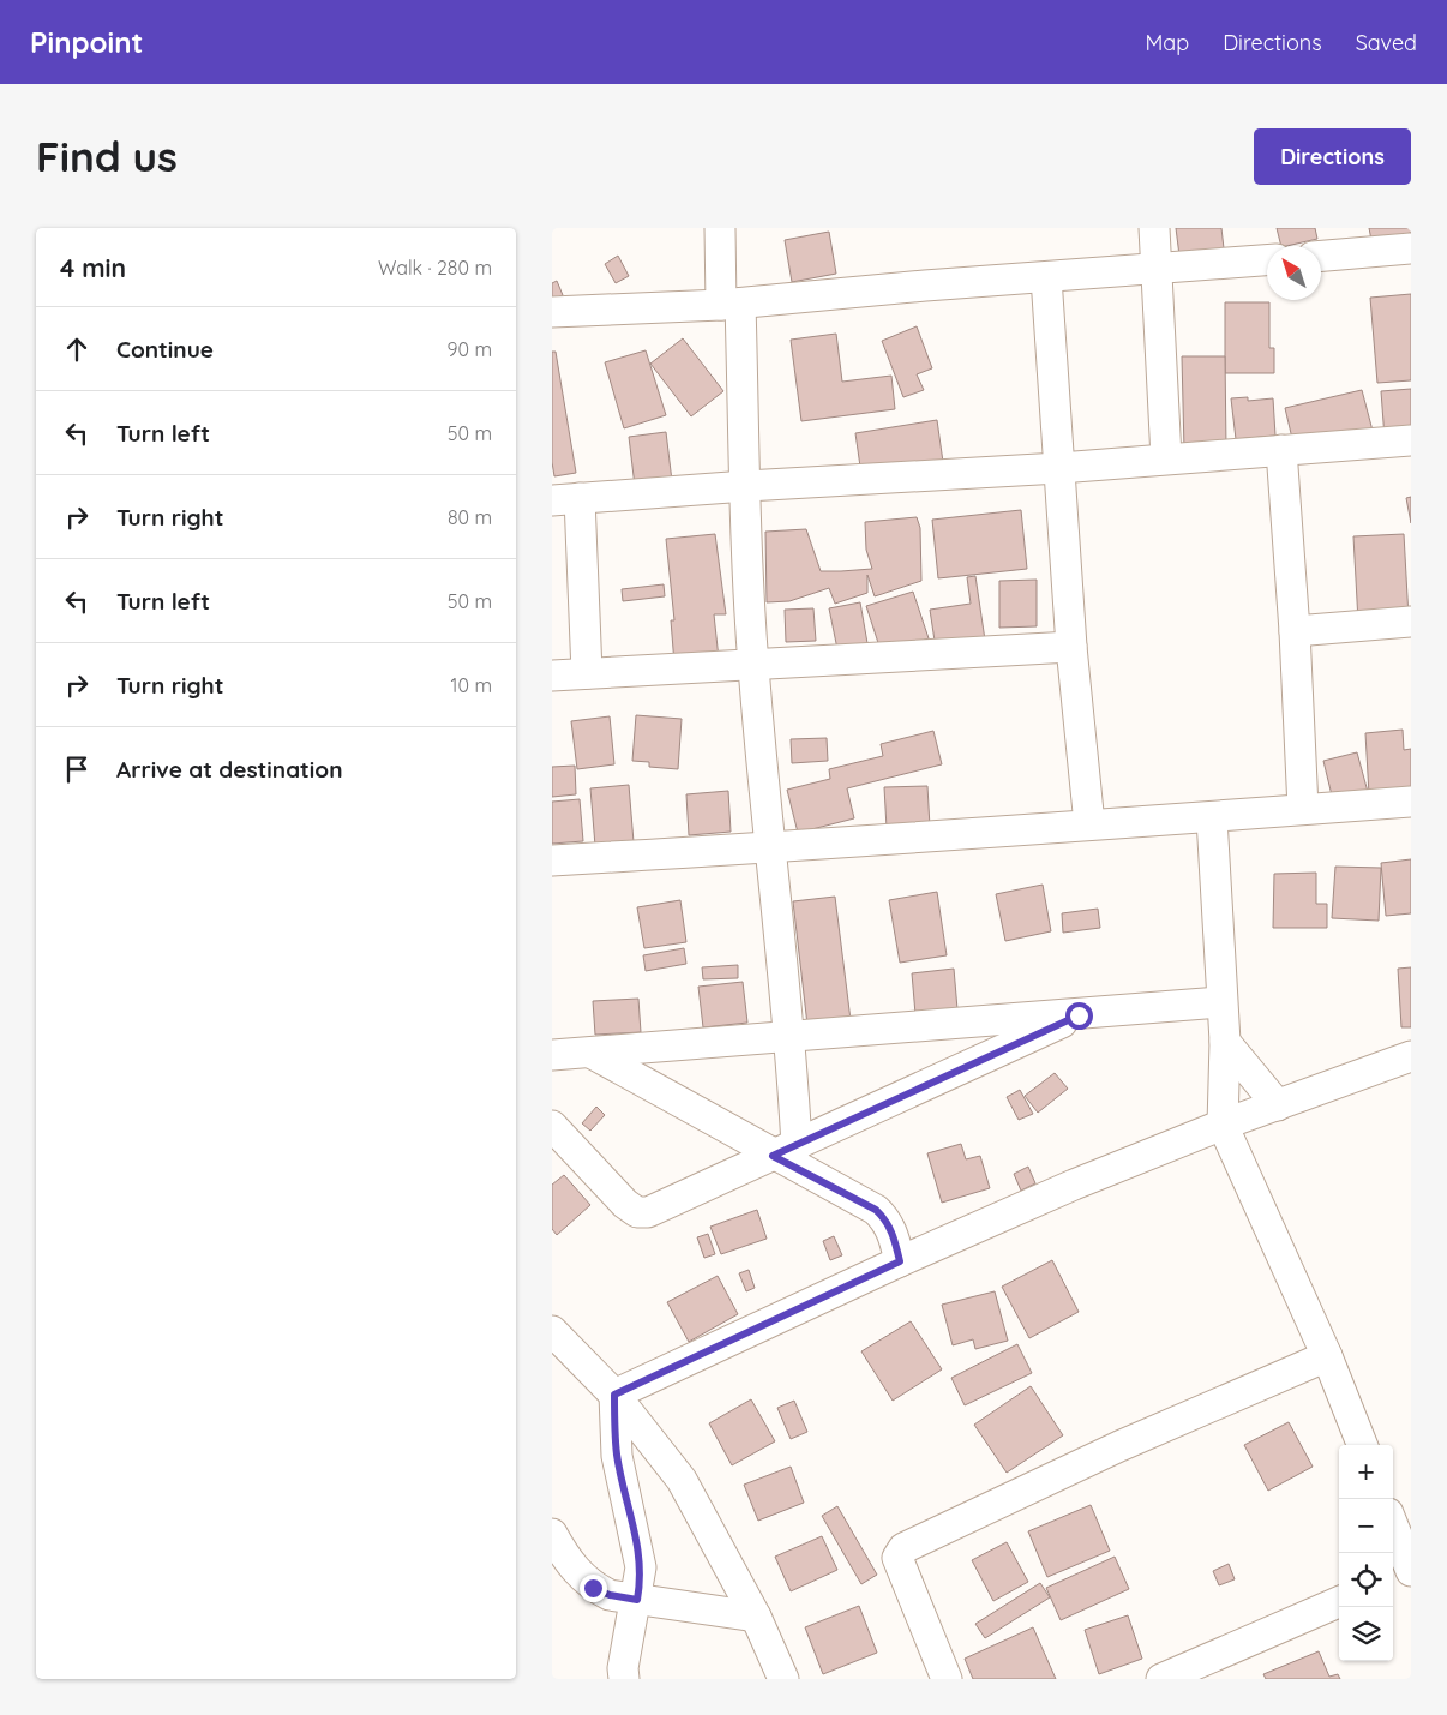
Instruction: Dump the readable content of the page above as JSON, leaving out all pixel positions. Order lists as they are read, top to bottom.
{
  "north": "top left",
  "page": {
    "header": "Pinpoint",
    "nav": ["Map", "Directions", "Saved"],
    "buttons": "Directions",
    "title": "Find us",
    "heading": ["4 min", "Walk · 280 m"],
    "list": [
      ["Continue", "90 m"],
      ["Turn left", "50 m"],
      ["Turn right", "80 m"],
      ["Turn left", "50 m"],
      ["Turn right", "10 m"],
      "Arrive at destination"
    ],
    "map_buttons": ["+", "−"]
  }
}
